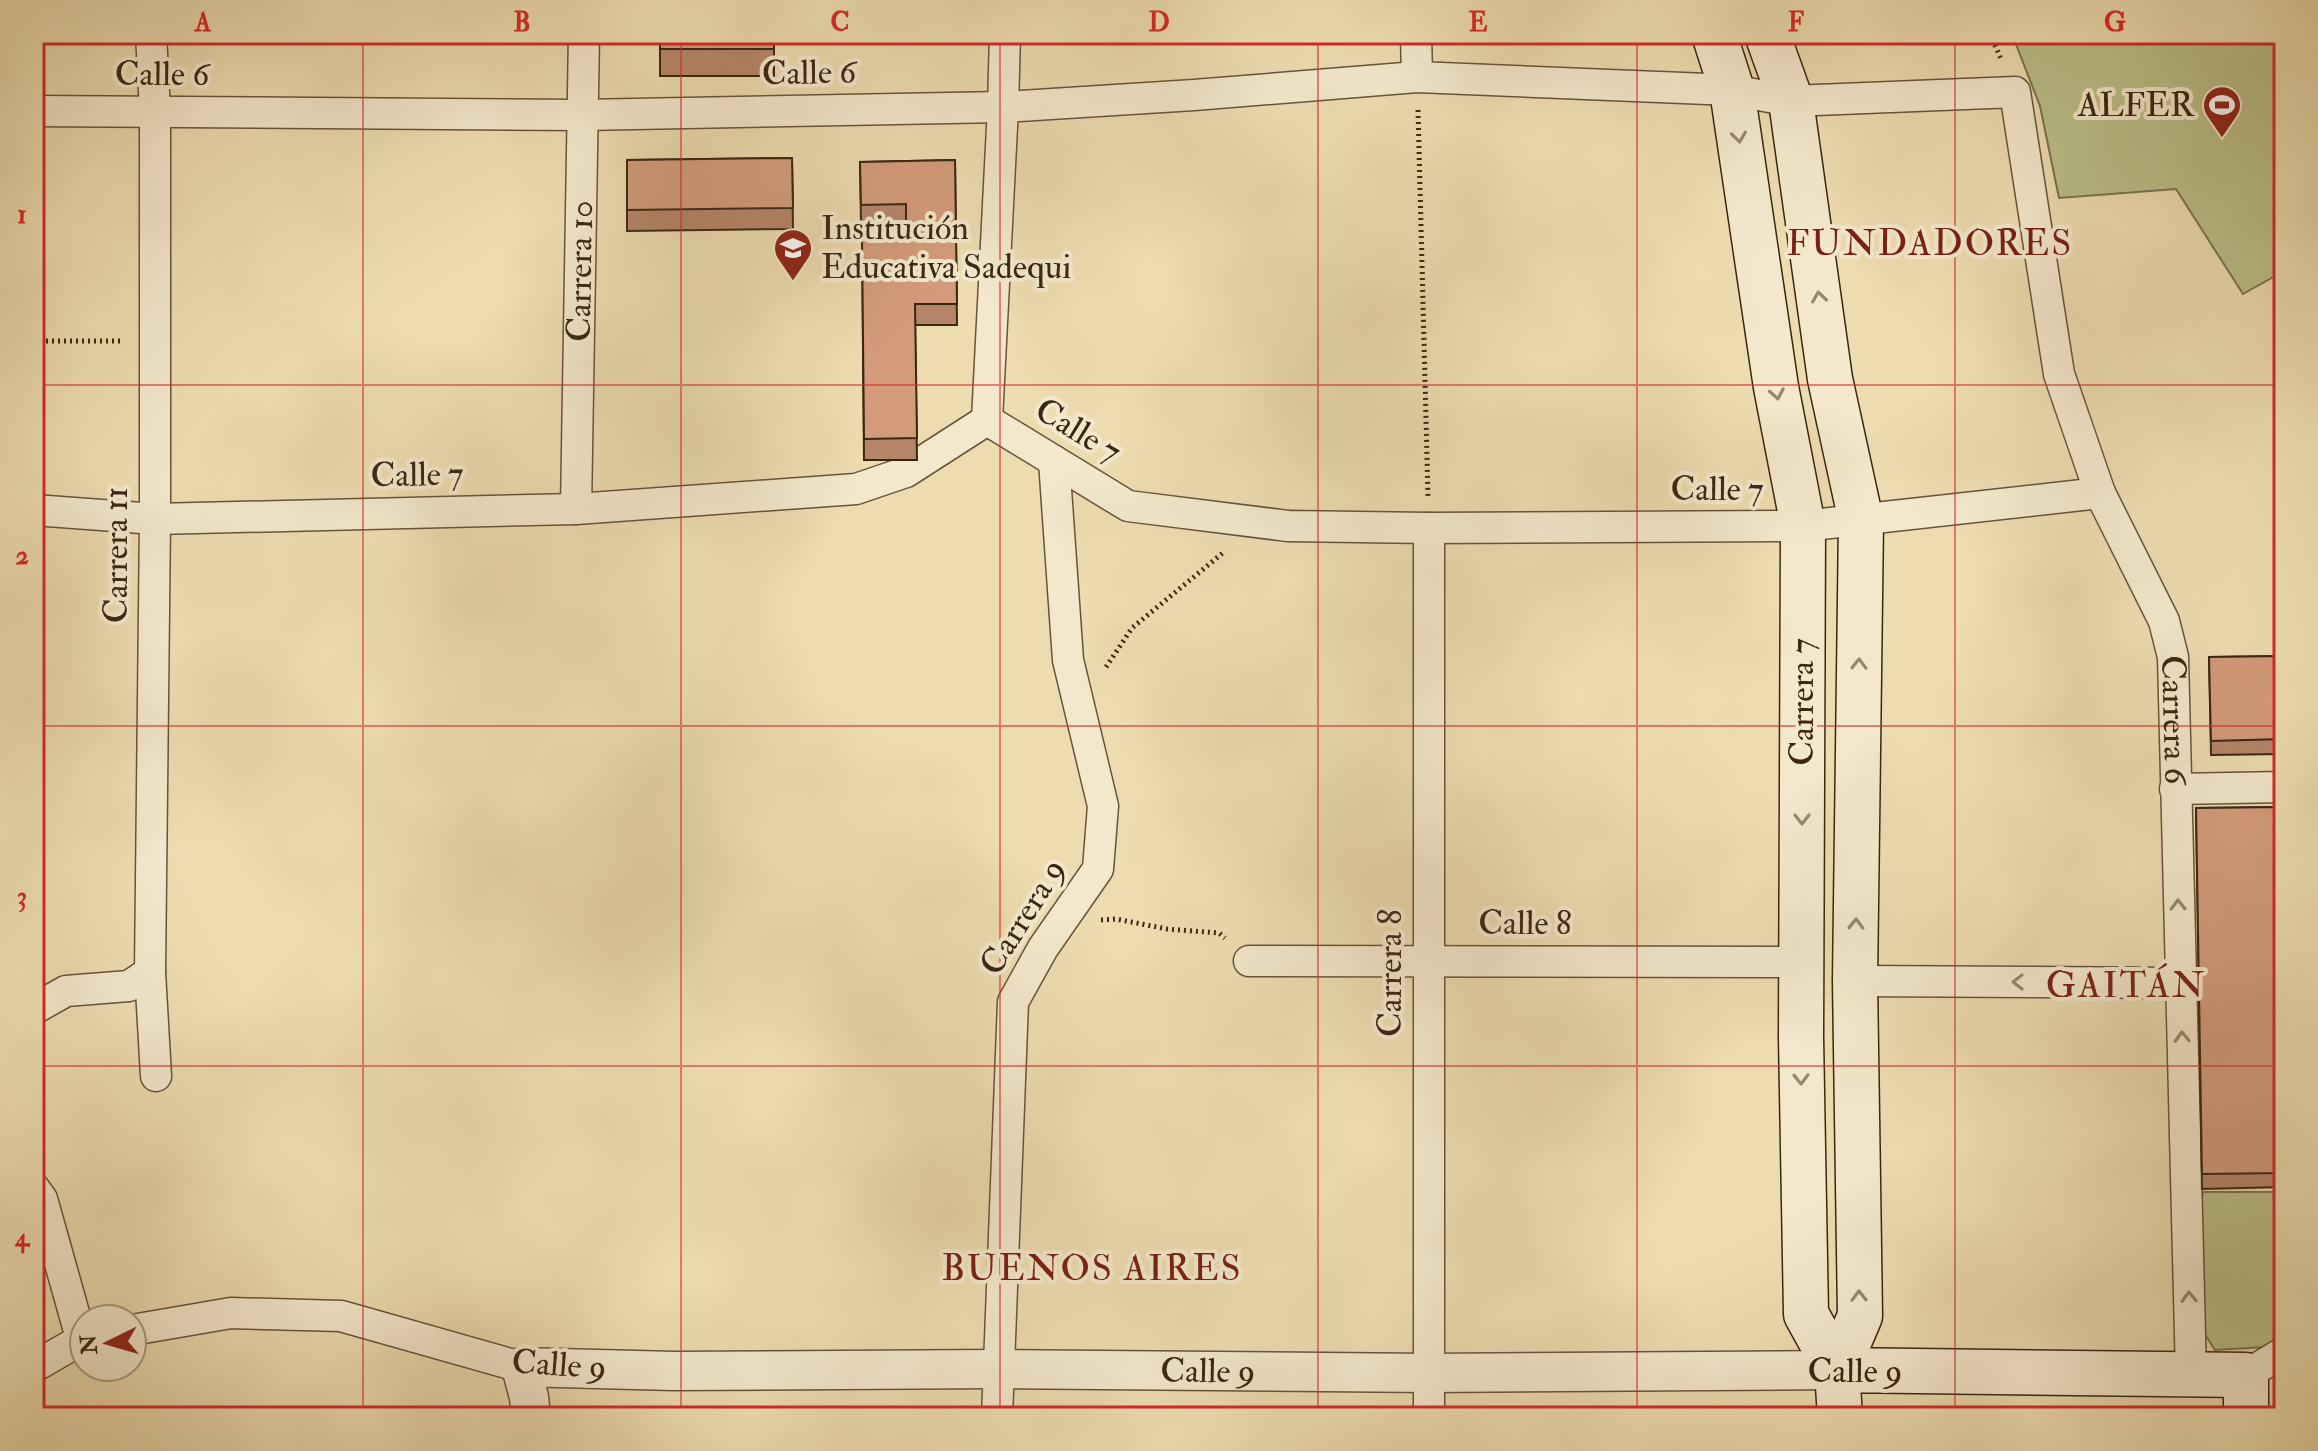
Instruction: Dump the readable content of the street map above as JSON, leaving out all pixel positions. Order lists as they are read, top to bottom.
{
  "streets": {
    "main road": ["Carrera 7", "Calle 9"],
    "street": [
      "Calle 6",
      "Carrera 10",
      "Calle 7",
      "Carrera 11",
      "Carrera 6",
      "Carrera 9",
      "Calle 8",
      "Carrera 8"
    ]
  },
  "crossings": [
    ["Calle 6", "Carrera 10"],
    ["Calle 6", "Carrera 11"],
    ["Calle 6", "Carrera 7"],
    ["Calle 6", "Carrera 6"],
    ["Carrera 10", "Calle 7"],
    ["Calle 7", "Carrera 11"],
    ["Calle 7", "Carrera 7"],
    ["Calle 7", "Carrera 6"],
    ["Calle 7", "Carrera 9"],
    ["Calle 7", "Carrera 8"],
    ["Carrera 7", "Calle 8"],
    ["Carrera 7", "Calle 9"],
    ["Carrera 6", "Calle 9"],
    ["Carrera 9", "Calle 9"],
    ["Calle 8", "Carrera 8"],
    ["Carrera 8", "Calle 9"]
  ],
  "one_way": ["Carrera 6"],
  "districts": ["FUNDADORES", "GAITÁN", "BUENOS AIRES"],
  "places": {
    "sports": ["ALFER"],
    "school or university": ["Institución Educativa Sadequi"]
  },
  "north": "left",
  "grid": {
    "columns": [
      "A",
      "B",
      "C",
      "D",
      "E",
      "F",
      "G"
    ],
    "rows": [
      "1",
      "2",
      "3",
      "4"
    ]
  }
}
